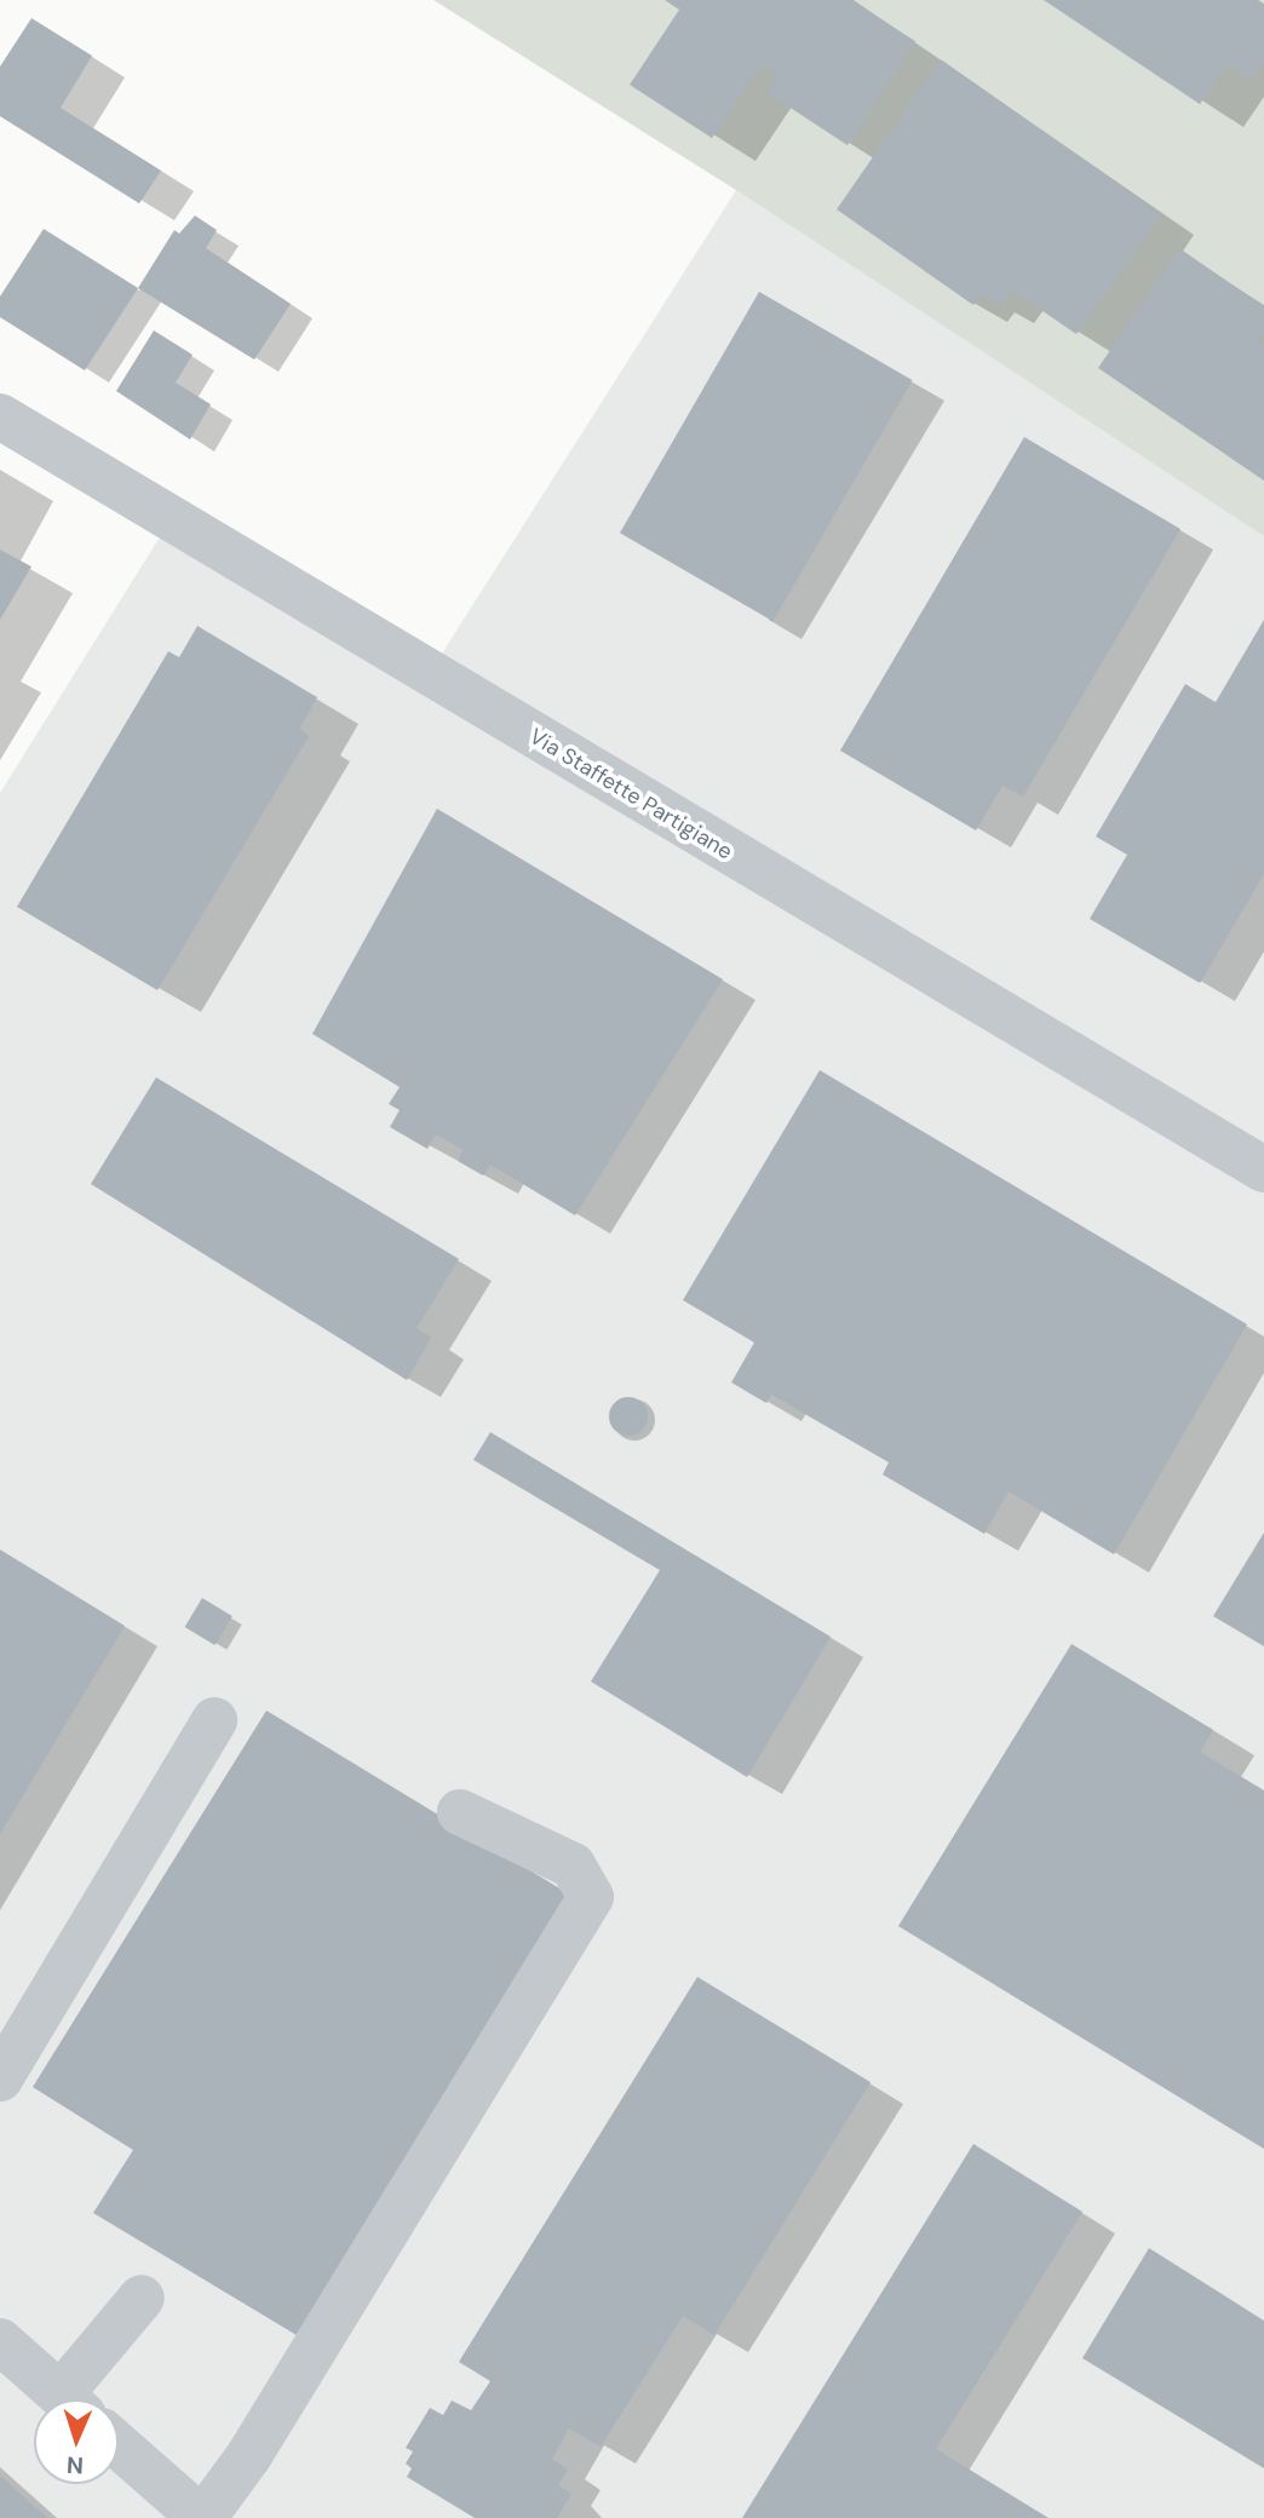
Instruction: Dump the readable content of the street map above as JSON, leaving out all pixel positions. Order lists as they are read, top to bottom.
{
  "streets": {
    "street": ["Via Staffette Partigiane"]
  },
  "north": "bottom"
}
